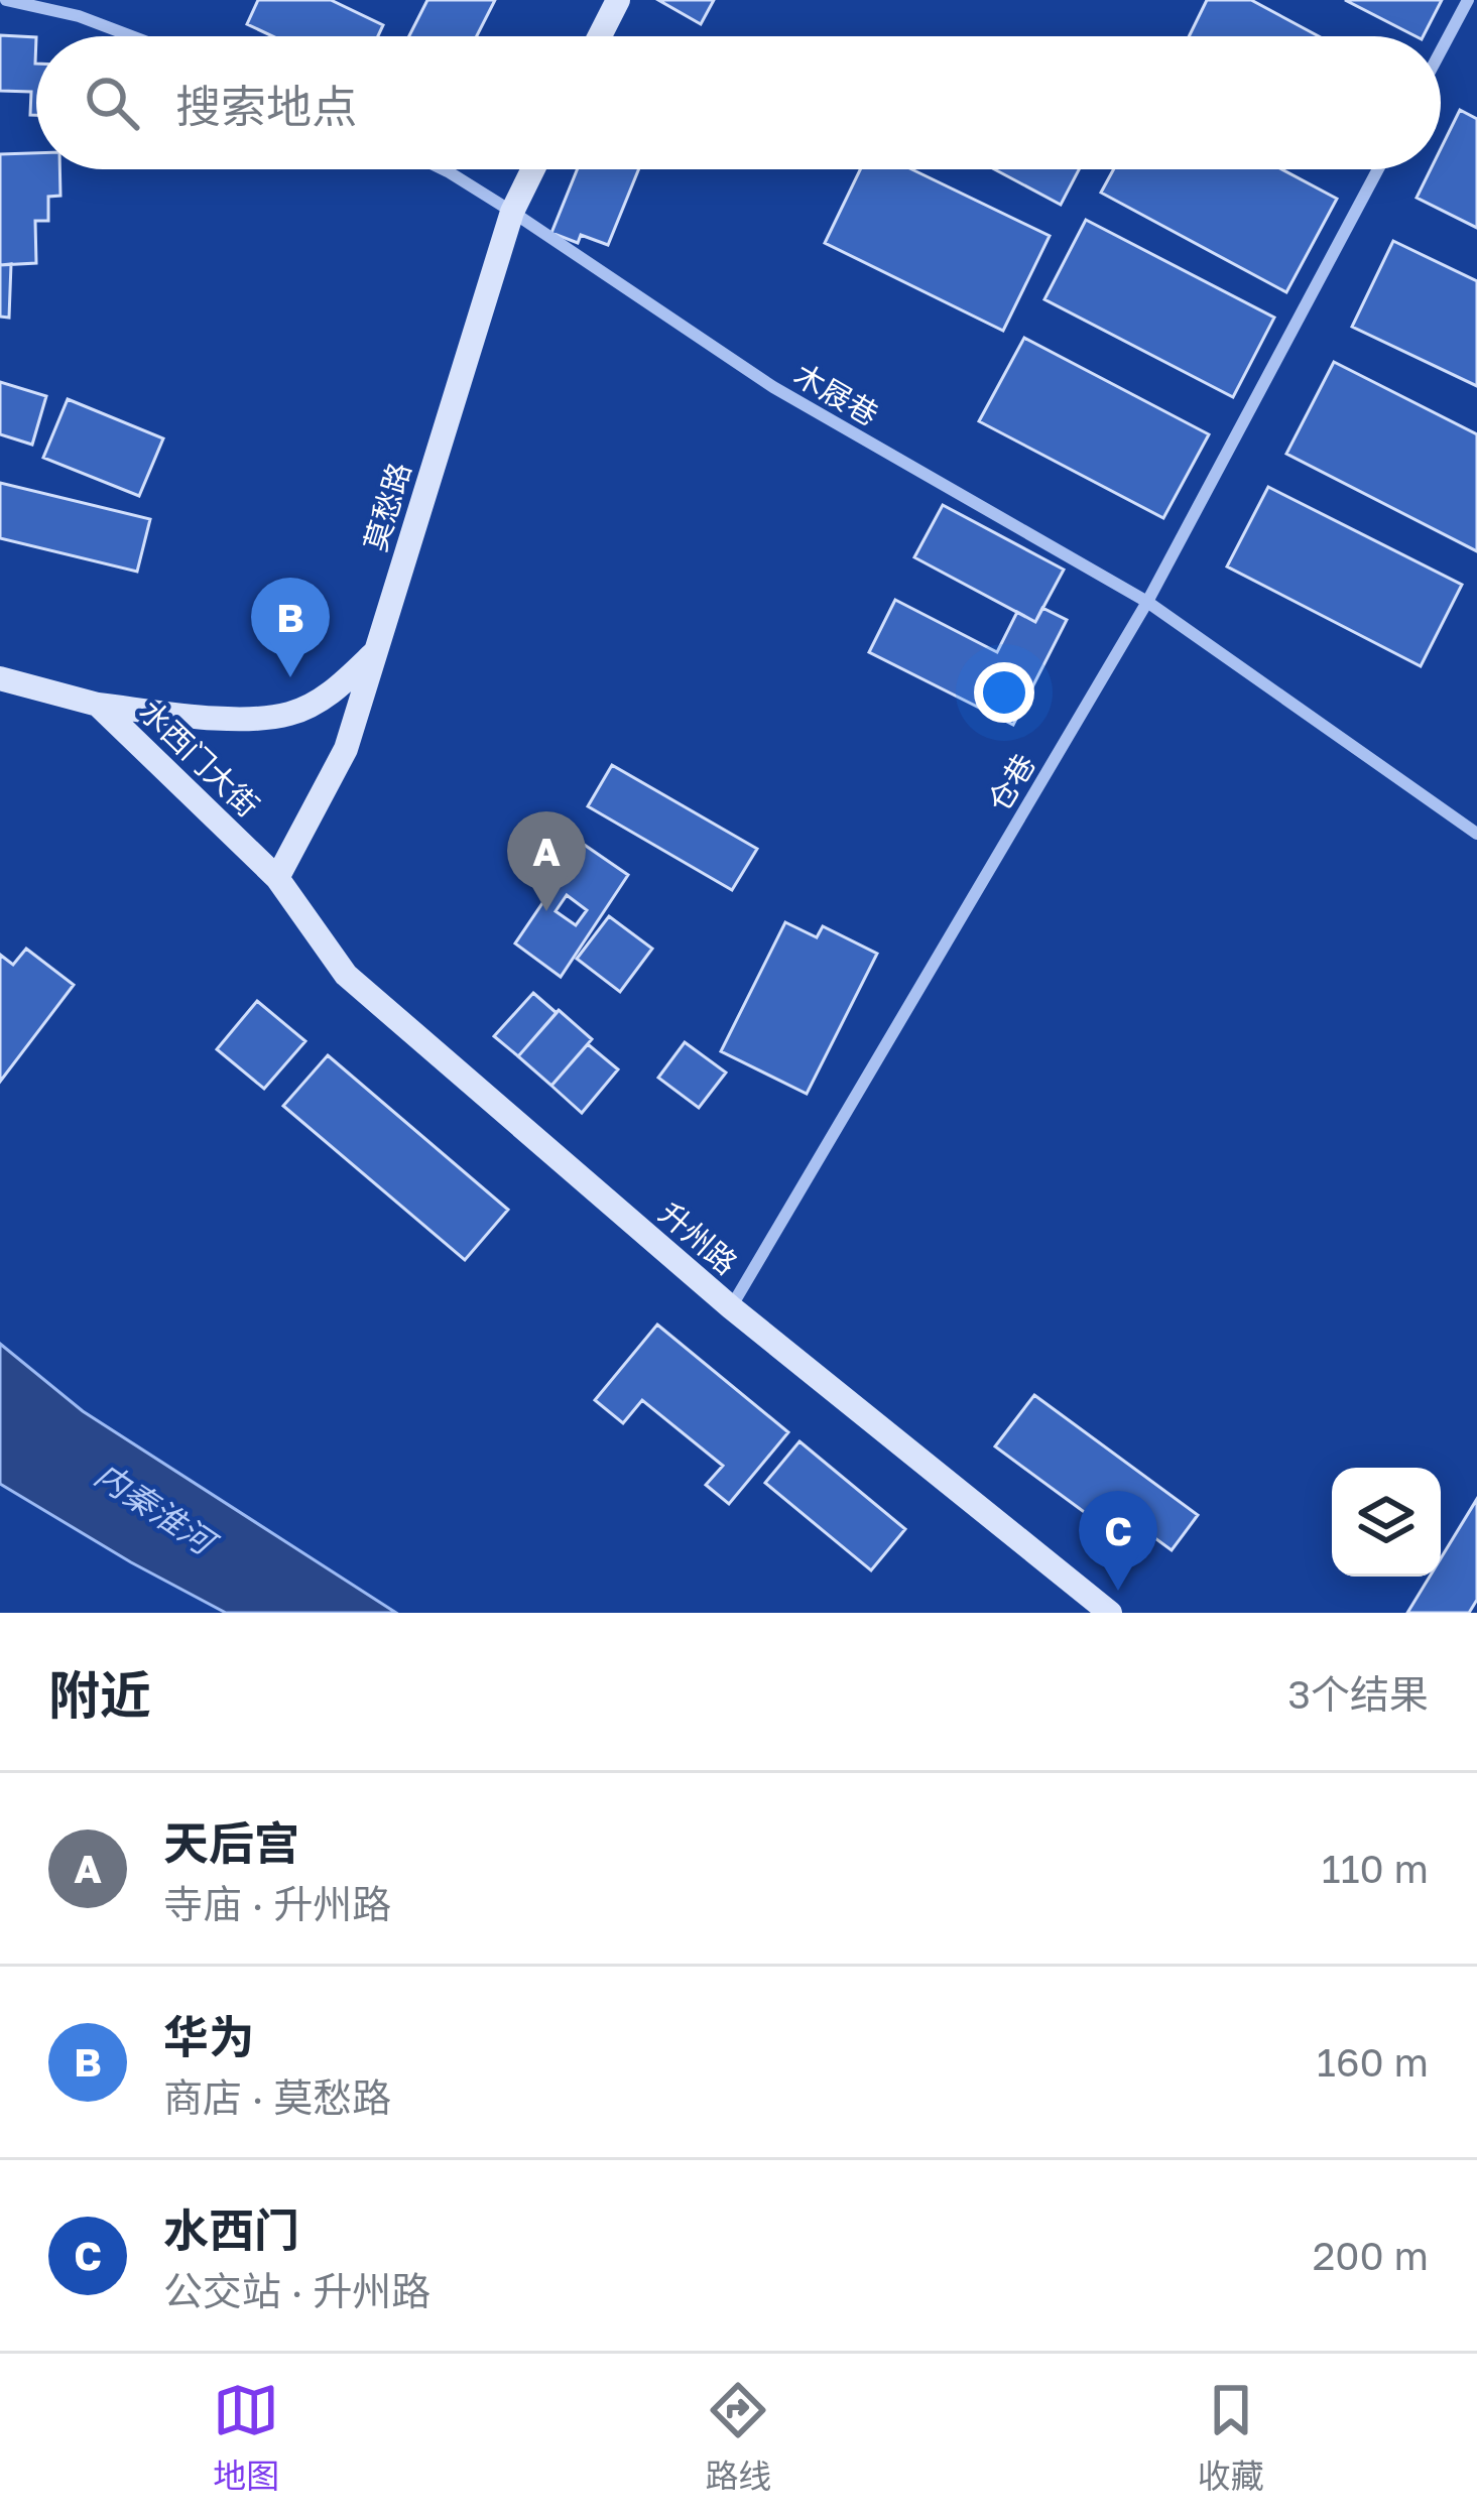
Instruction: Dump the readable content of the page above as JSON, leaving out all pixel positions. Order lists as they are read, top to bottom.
{
  "streets": {
    "main road": ["莫愁路", "水西门大街", "升州路"],
    "street": ["木屐巷", "仓巷"]
  },
  "crossings": [
    ["木屐巷", "莫愁路"],
    ["木屐巷", "仓巷"],
    ["莫愁路", "水西门大街"],
    ["莫愁路", "升州路"],
    ["水西门大街", "升州路"],
    ["仓巷", "升州路"]
  ],
  "water": ["内秦淮河"],
  "page": {
    "search": "搜索地点",
    "pins": ["B", "A", "C"],
    "heading": ["附近", "3个结果"],
    "list": [
      {
        "mark": "A",
        "name": "天后宫",
        "note": "寺庙 · 升州路",
        "value": "110 m"
      },
      {
        "mark": "B",
        "name": "华为",
        "note": "商店 · 莫愁路",
        "value": "160 m"
      },
      {
        "mark": "C",
        "name": "水西门",
        "note": "公交站 · 升州路",
        "value": "200 m"
      }
    ],
    "nav": ["地图", "路线", "收藏"]
  }
}
